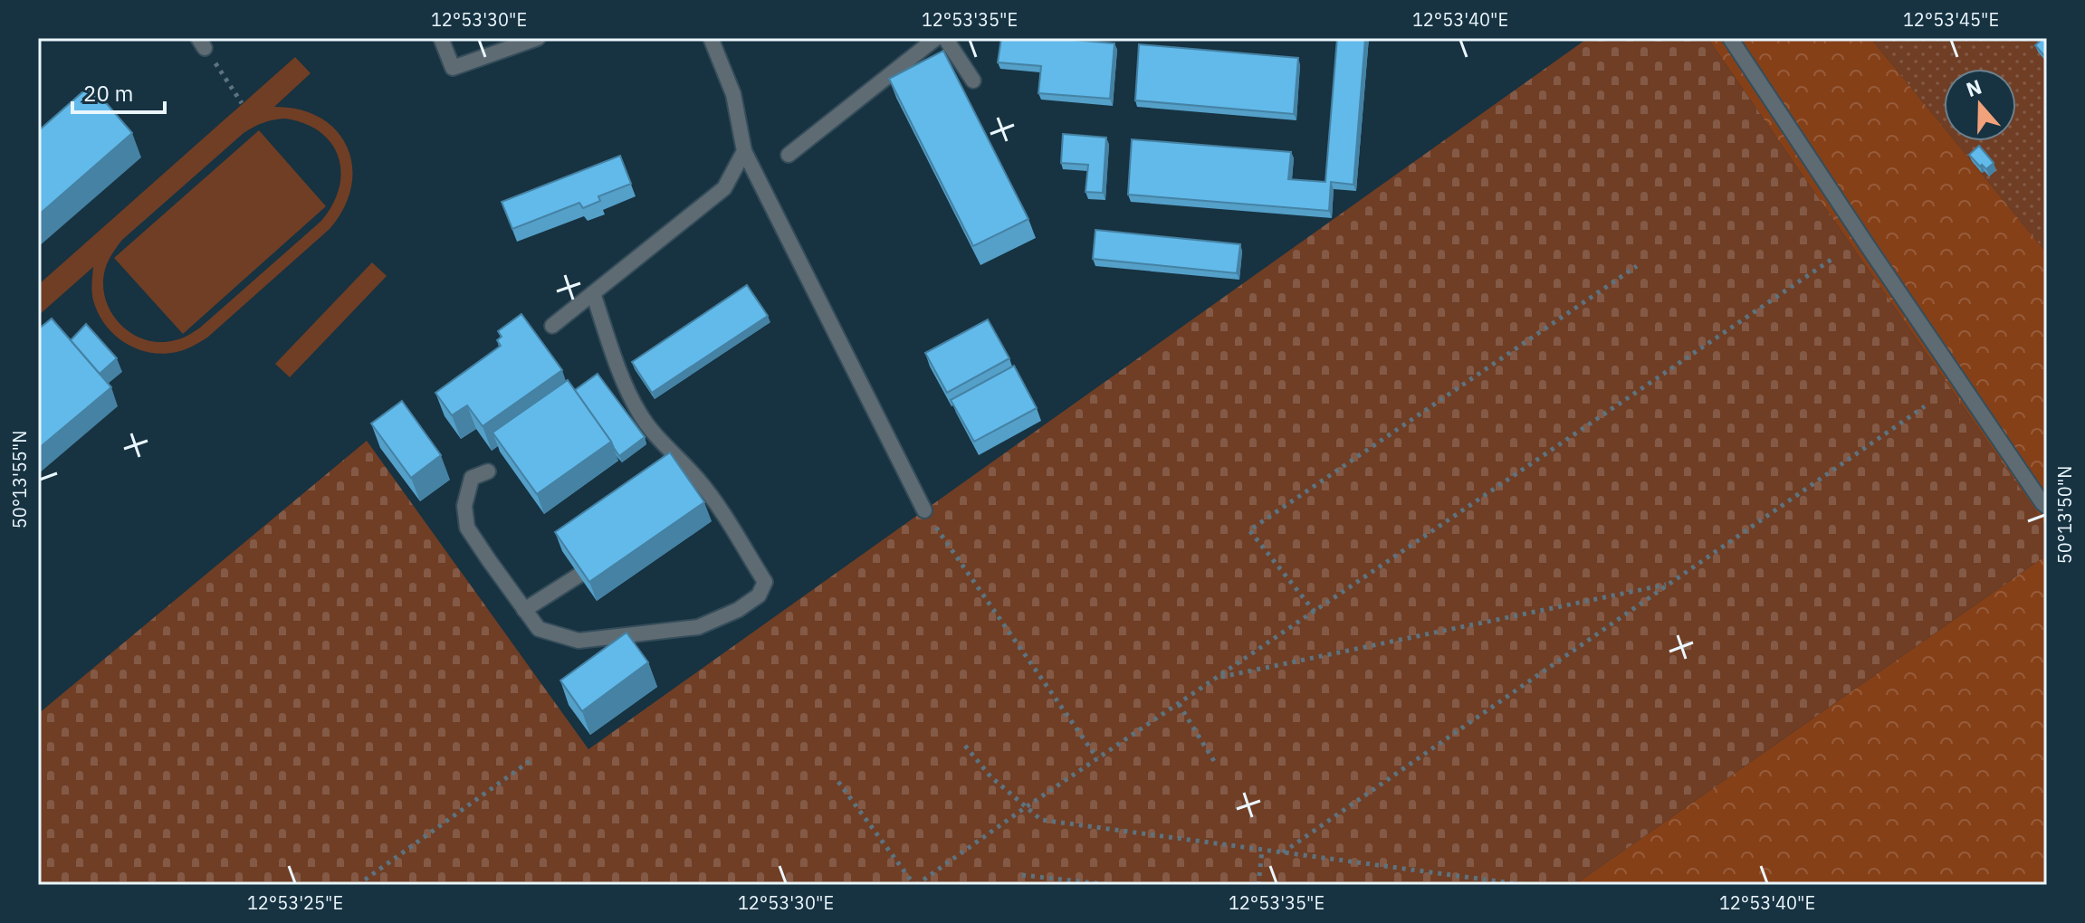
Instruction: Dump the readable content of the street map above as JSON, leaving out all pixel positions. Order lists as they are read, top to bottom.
{
  "scale_bar": "20 m",
  "north": "top",
  "coordinates": [
    "12°53'30\"E",
    "12°53'35\"E",
    "12°53'40\"E",
    "12°53'45\"E",
    "50°13'55\"N",
    "50°13'50\"N",
    "12°53'25\"E"
  ]
}
